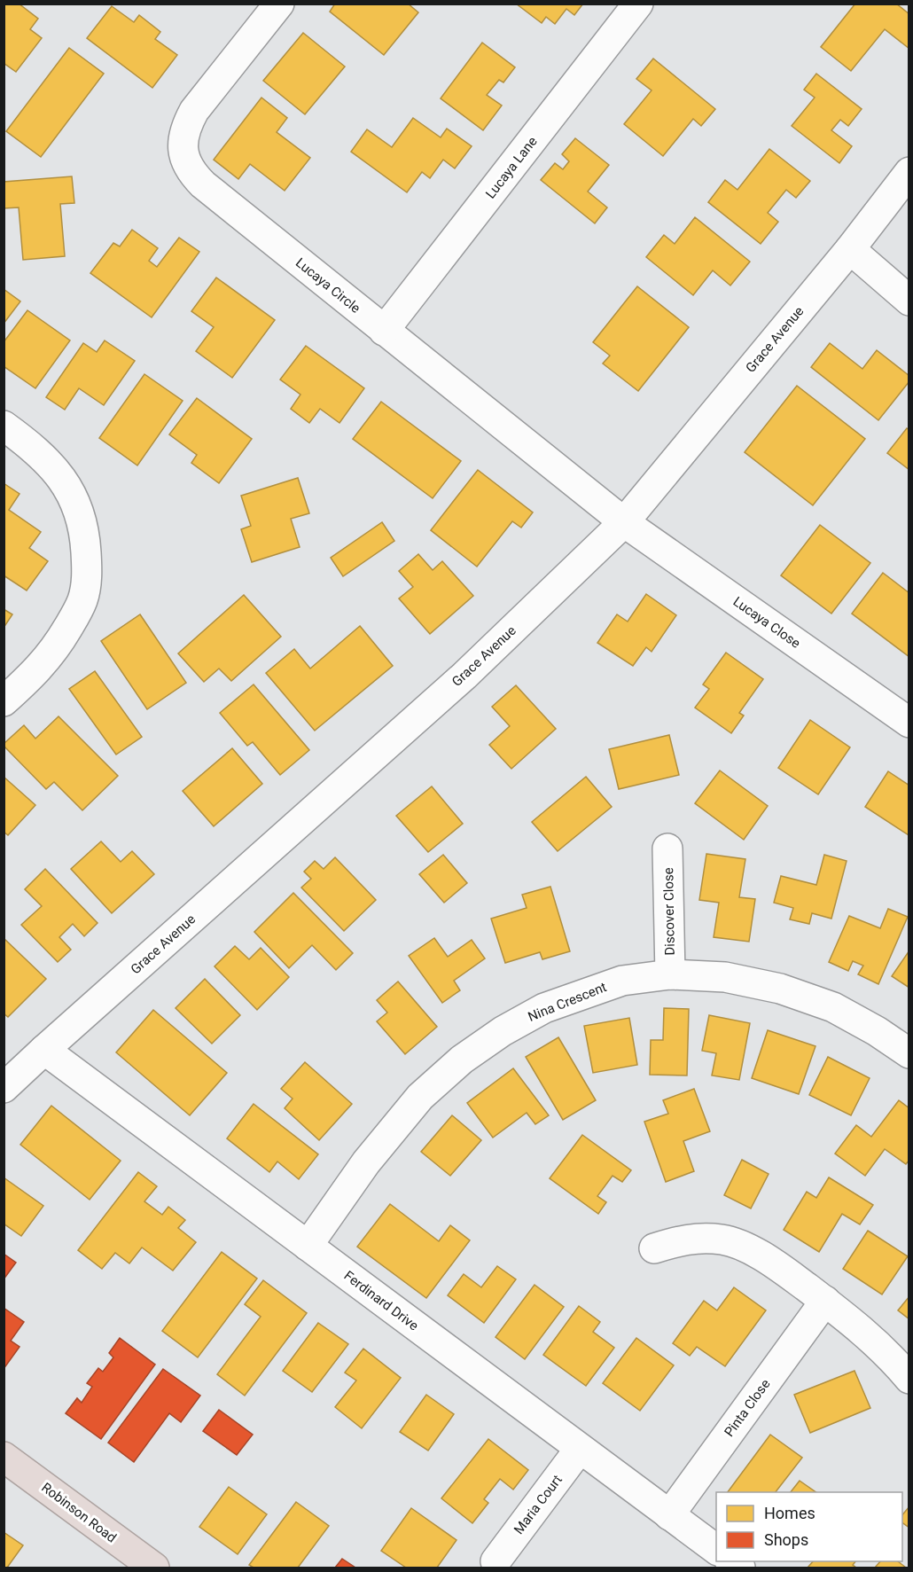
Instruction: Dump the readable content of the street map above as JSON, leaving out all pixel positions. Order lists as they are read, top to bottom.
{
  "streets": {
    "highway": ["Robinson Road"],
    "street": [
      "Lucaya Lane",
      "Lucaya Circle",
      "Grace Avenue",
      "Lucaya Close",
      "Discover Close",
      "Nina Crescent",
      "Ferdinard Drive",
      "Pinta Close",
      "Maria Court"
    ]
  },
  "crossings": [
    ["Lucaya Lane", "Lucaya Circle"],
    ["Lucaya Circle", "Grace Avenue"],
    ["Lucaya Circle", "Lucaya Close"],
    ["Grace Avenue", "Lucaya Close"],
    ["Grace Avenue", "Ferdinard Drive"],
    ["Discover Close", "Nina Crescent"],
    ["Nina Crescent", "Ferdinard Drive"],
    ["Ferdinard Drive", "Pinta Close"],
    ["Ferdinard Drive", "Maria Court"]
  ],
  "legend": ["Homes", "Shops"]
}
